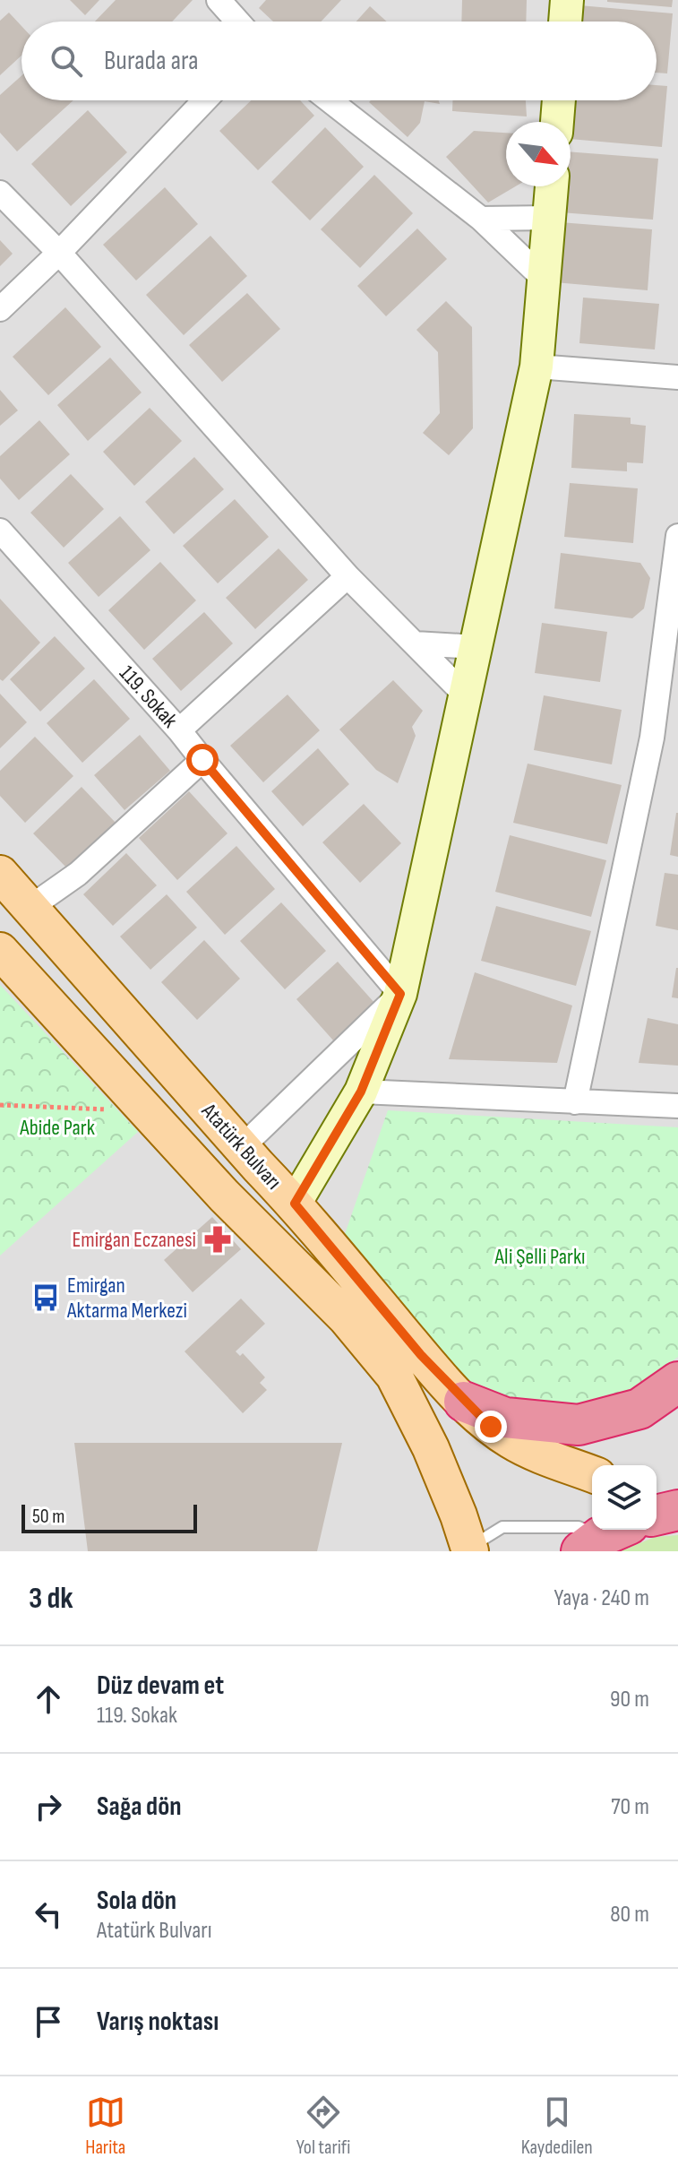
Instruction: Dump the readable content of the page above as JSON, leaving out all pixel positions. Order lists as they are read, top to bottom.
{
  "streets": {
    "main road": ["Atatürk Bulvarı"],
    "street": ["119. Sokak"]
  },
  "parks": ["Abide Park", "Ali Şelli Parkı"],
  "places": {
    "pharmacy": ["Emirgan Eczanesi"],
    "bus stop": ["Emirgan Aktarma Merkezi"]
  },
  "scale_bar": "50 m",
  "north": "bottom right",
  "page": {
    "search": "Burada ara",
    "scale": "50 m",
    "heading": ["3 dk", "Yaya · 240 m"],
    "list": [
      ["Düz devam et", "119. Sokak", "90 m"],
      ["Sağa dön", "70 m"],
      ["Sola dön", "Atatürk Bulvarı", "80 m"],
      "Varış noktası"
    ],
    "nav": ["Harita", "Yol tarifi", "Kaydedilen"]
  }
}
